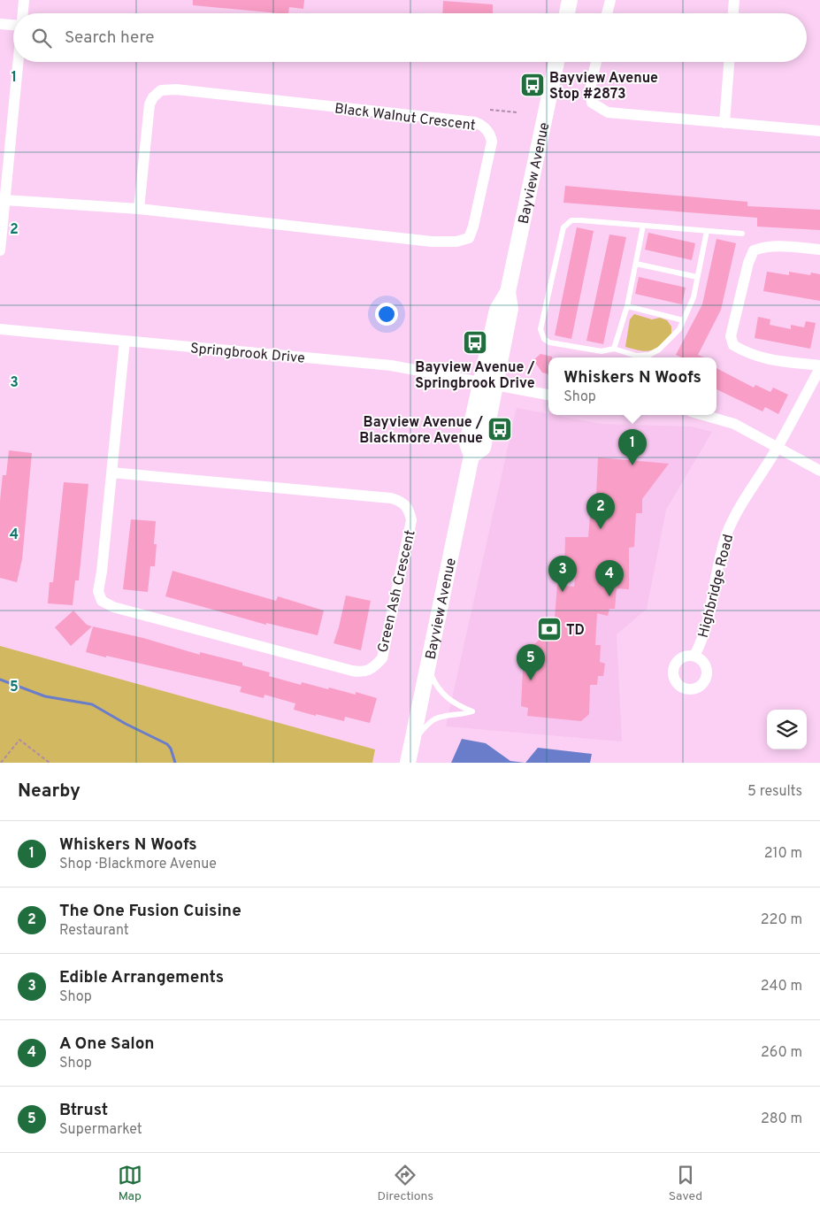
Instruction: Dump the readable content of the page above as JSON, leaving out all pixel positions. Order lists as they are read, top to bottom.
{
  "streets": {
    "main road": ["Bayview Avenue"],
    "street": [
      "Black Walnut Crescent",
      "Springbrook Drive",
      "Highbridge Road",
      "Green Ash Crescent"
    ]
  },
  "crossings": [
    ["Bayview Avenue", "Springbrook Drive"],
    ["Springbrook Drive", "Green Ash Crescent"]
  ],
  "places": {
    "bus stop": ["Bayview Avenue Stop #2873", "Bayview Avenue / Springbrook Drive", "Bayview Avenue / Blackmore Avenue"],
    "bank": ["TD"]
  },
  "page": {
    "search": "Search here",
    "popup": ["Whiskers N Woofs", "Shop"],
    "pins": [
      "1",
      "2",
      "3",
      "4",
      "5"
    ],
    "heading": ["Nearby", "5 results"],
    "list": [
      {
        "mark": "1",
        "name": "Whiskers N Woofs",
        "note": "Shop · Blackmore Avenue",
        "value": "210 m"
      },
      {
        "mark": "2",
        "name": "The One Fusion Cuisine",
        "note": "Restaurant",
        "value": "220 m"
      },
      {
        "mark": "3",
        "name": "Edible Arrangements",
        "note": "Shop",
        "value": "240 m"
      },
      {
        "mark": "4",
        "name": "A One Salon",
        "note": "Shop",
        "value": "260 m"
      },
      {
        "mark": "5",
        "name": "Btrust",
        "note": "Supermarket",
        "value": "280 m"
      }
    ],
    "nav": ["Map", "Directions", "Saved"]
  },
  "grid": {
    "rows": [
      "1",
      "2",
      "3",
      "4",
      "5"
    ]
  }
}
